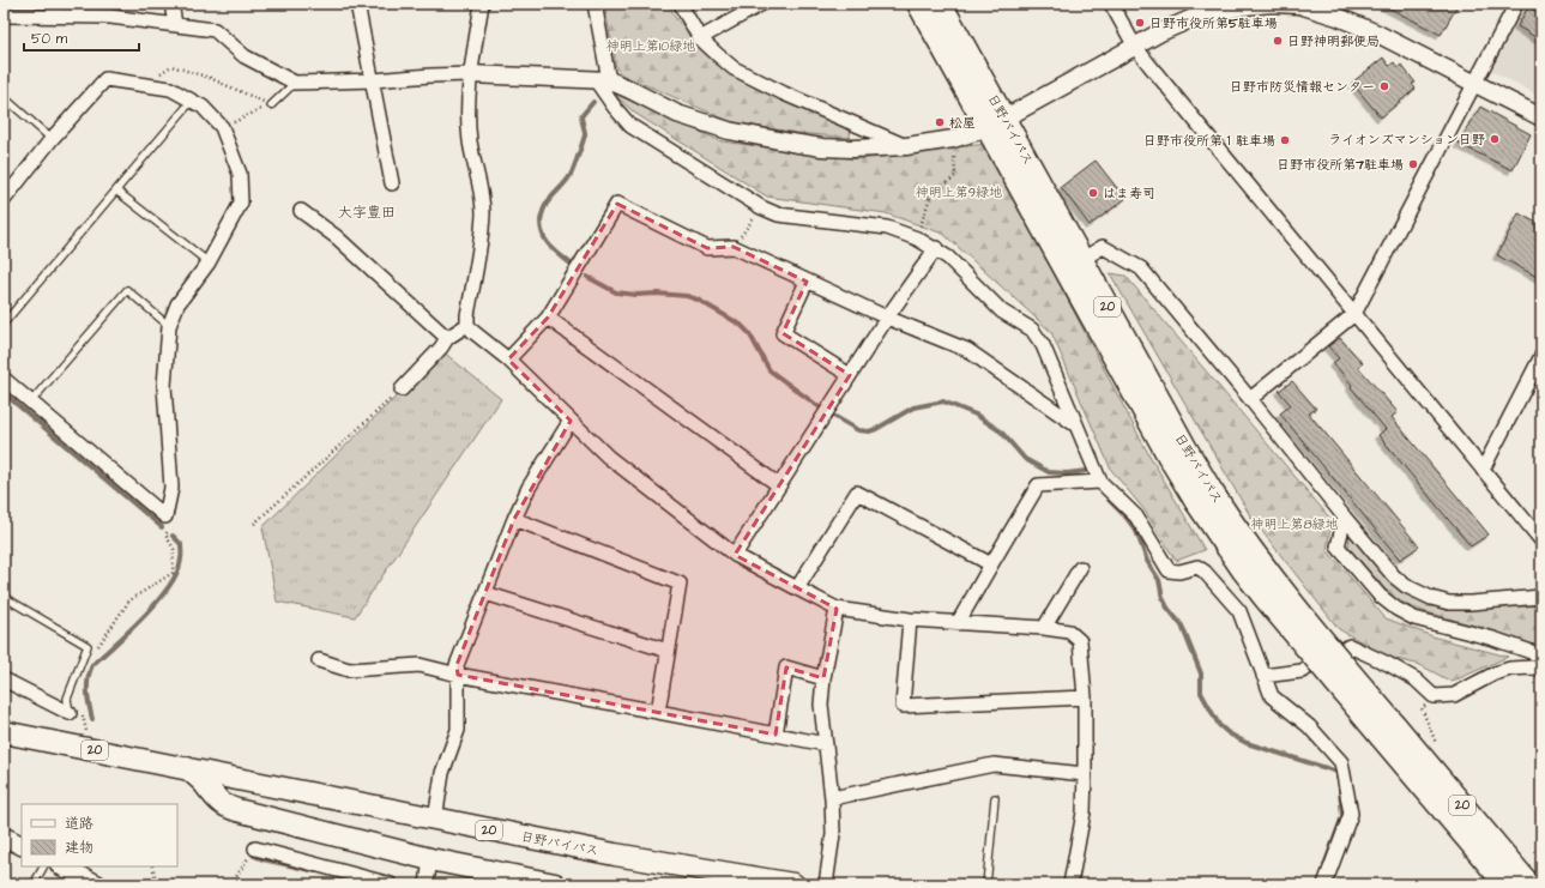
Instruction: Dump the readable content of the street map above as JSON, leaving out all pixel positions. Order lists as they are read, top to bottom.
{
  "streets": {
    "highway": ["日野バイパス", "20"]
  },
  "districts": ["大字豊田"],
  "parks": ["神明上第10緑地", "神明上第9緑地", "神明上第8緑地"],
  "places": [
    "日野市役所第5駐車場",
    "日野神明郵便局",
    "日野市防災情報センター",
    "松屋",
    "ライオンズマンション日野",
    "日野市役所第１駐車場",
    "日野市役所第7駐車場",
    "はま寿司"
  ],
  "legend": ["道路", "建物"],
  "scale_bar": "50 m"
}
